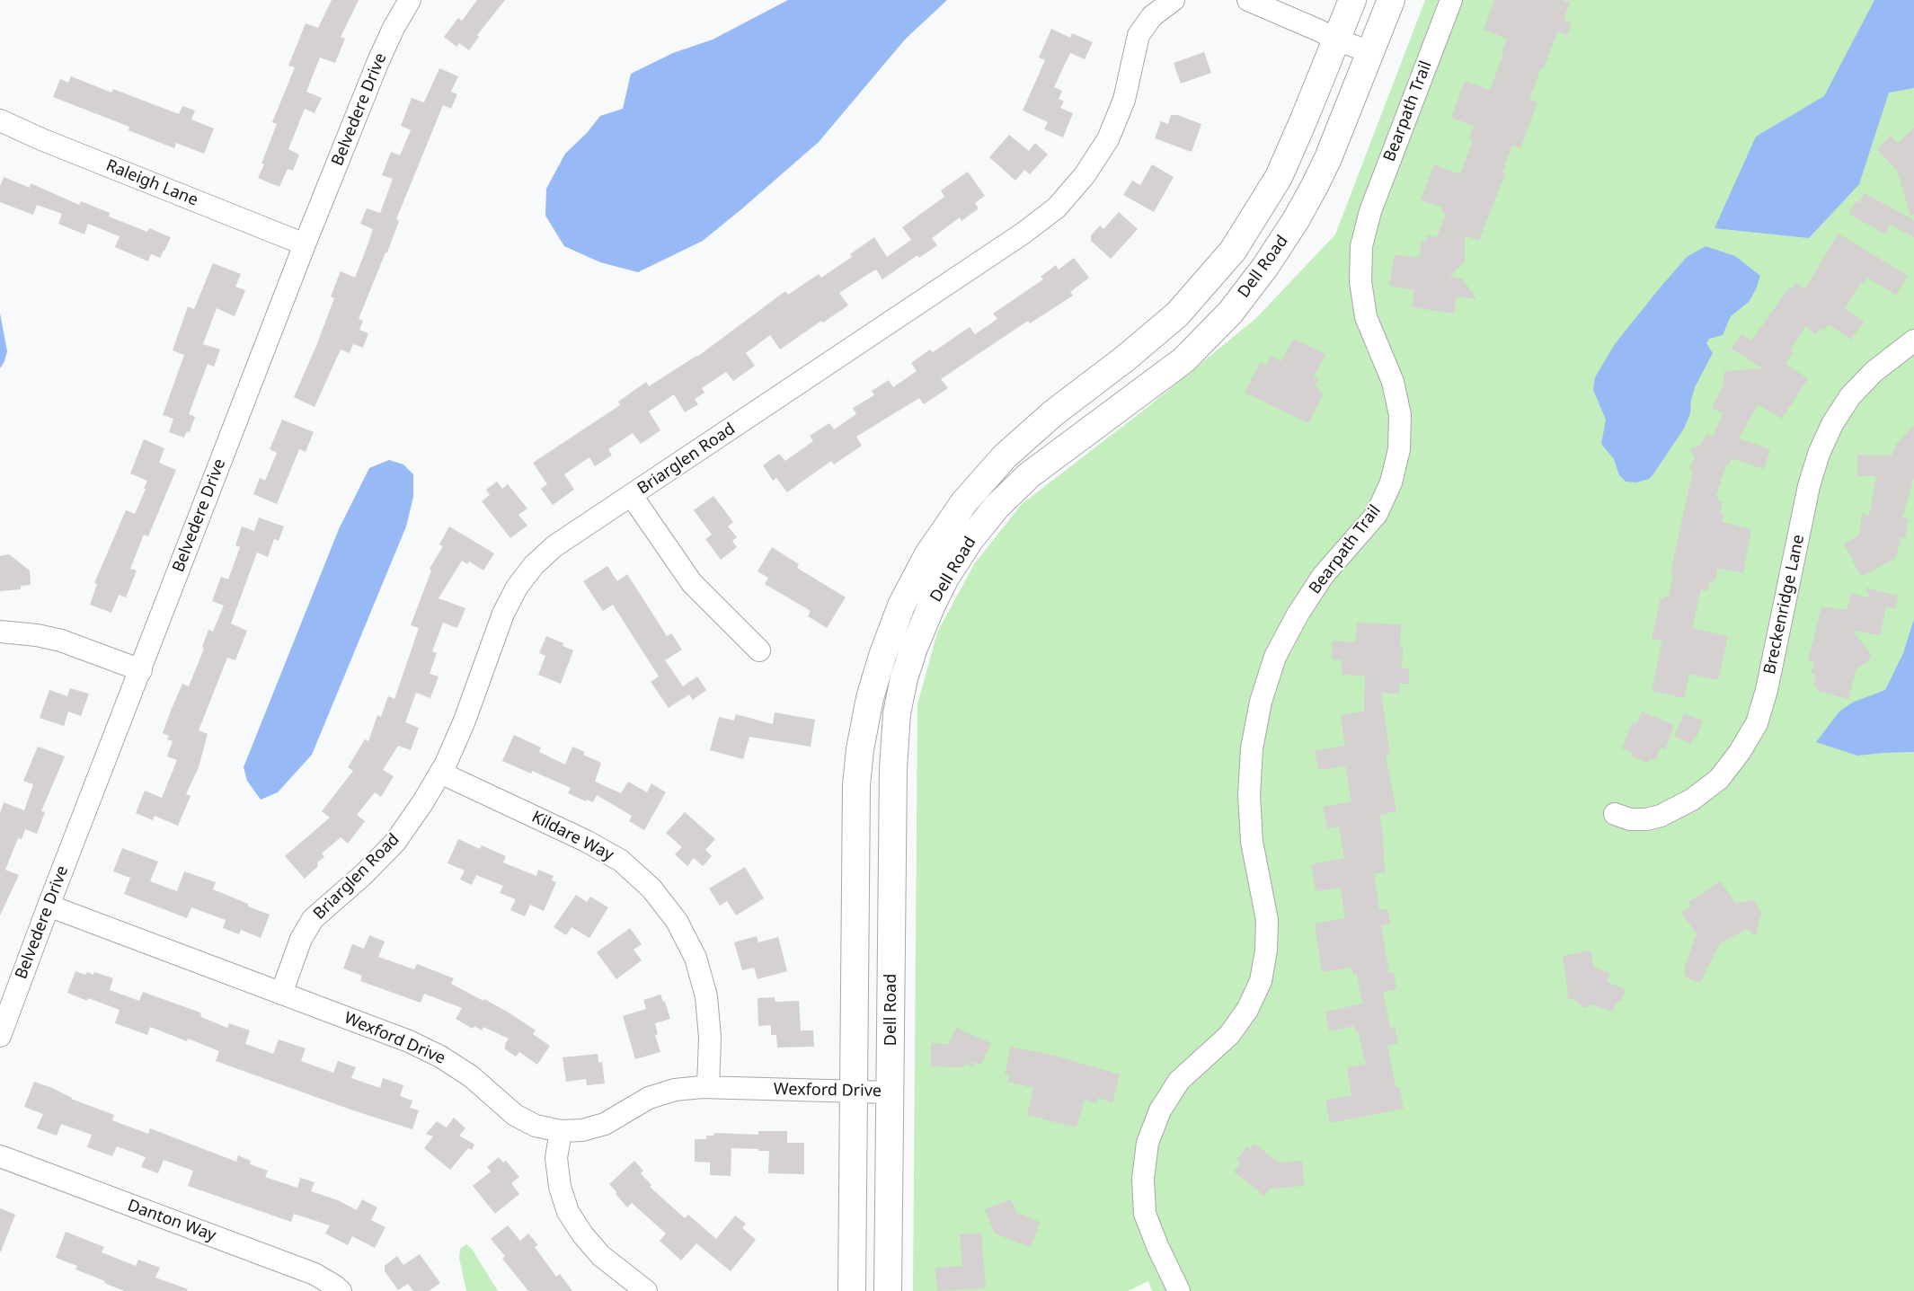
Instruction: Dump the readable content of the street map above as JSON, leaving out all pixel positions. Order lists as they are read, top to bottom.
{
  "streets": {
    "main road": ["Dell Road"],
    "street": [
      "Belvedere Drive",
      "Bearpath Trail",
      "Raleigh Lane",
      "Briarglen Road",
      "Breckenridge Lane",
      "Kildare Way",
      "Wexford Drive",
      "Danton Way"
    ]
  },
  "crossings": [
    ["Belvedere Drive", "Raleigh Lane"],
    ["Belvedere Drive", "Wexford Drive"],
    ["Dell Road", "Wexford Drive"],
    ["Briarglen Road", "Kildare Way"],
    ["Briarglen Road", "Wexford Drive"],
    ["Kildare Way", "Wexford Drive"]
  ]
}
